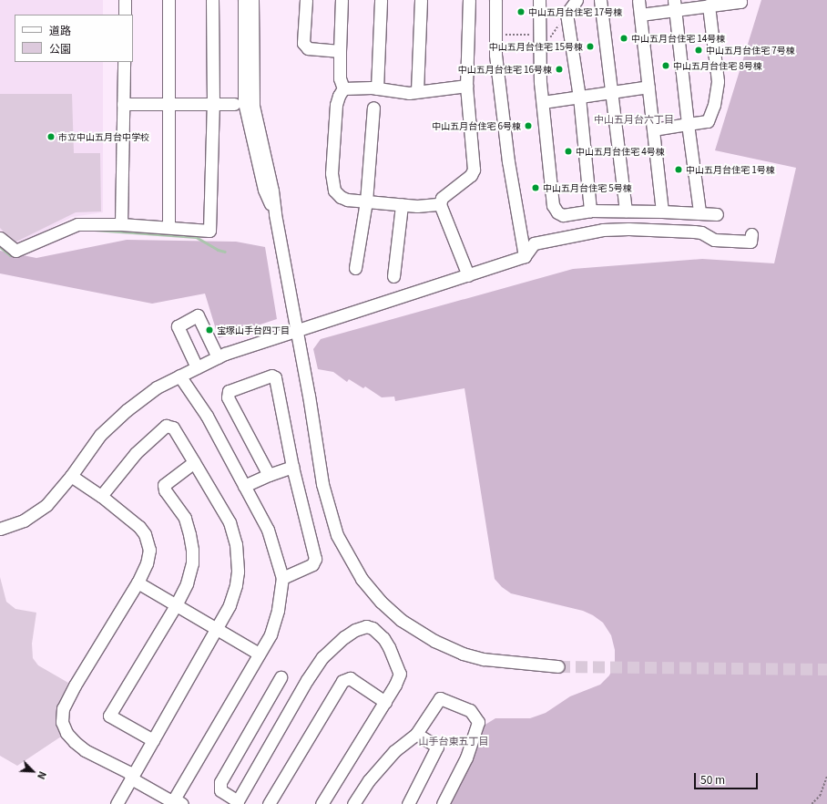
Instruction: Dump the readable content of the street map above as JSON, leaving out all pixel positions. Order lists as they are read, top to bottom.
{
  "districts": ["中山五月台六丁目", "山手台東五丁目"],
  "places": [
    "中山五月台住宅 17号棟",
    "中山五月台住宅 14号棟",
    "中山五月台住宅 15号棟",
    "中山五月台住宅 7号棟",
    "中山五月台住宅 8号棟",
    "中山五月台住宅 16号棟",
    "中山五月台住宅 6号棟",
    "市立中山五月台中学校",
    "中山五月台住宅 4号棟",
    "中山五月台住宅 1号棟",
    "中山五月台住宅 5号棟",
    "宝塚山手台四丁目"
  ],
  "legend": ["道路", "公園"],
  "scale_bar": "50 m",
  "north": "bottom right"
}
